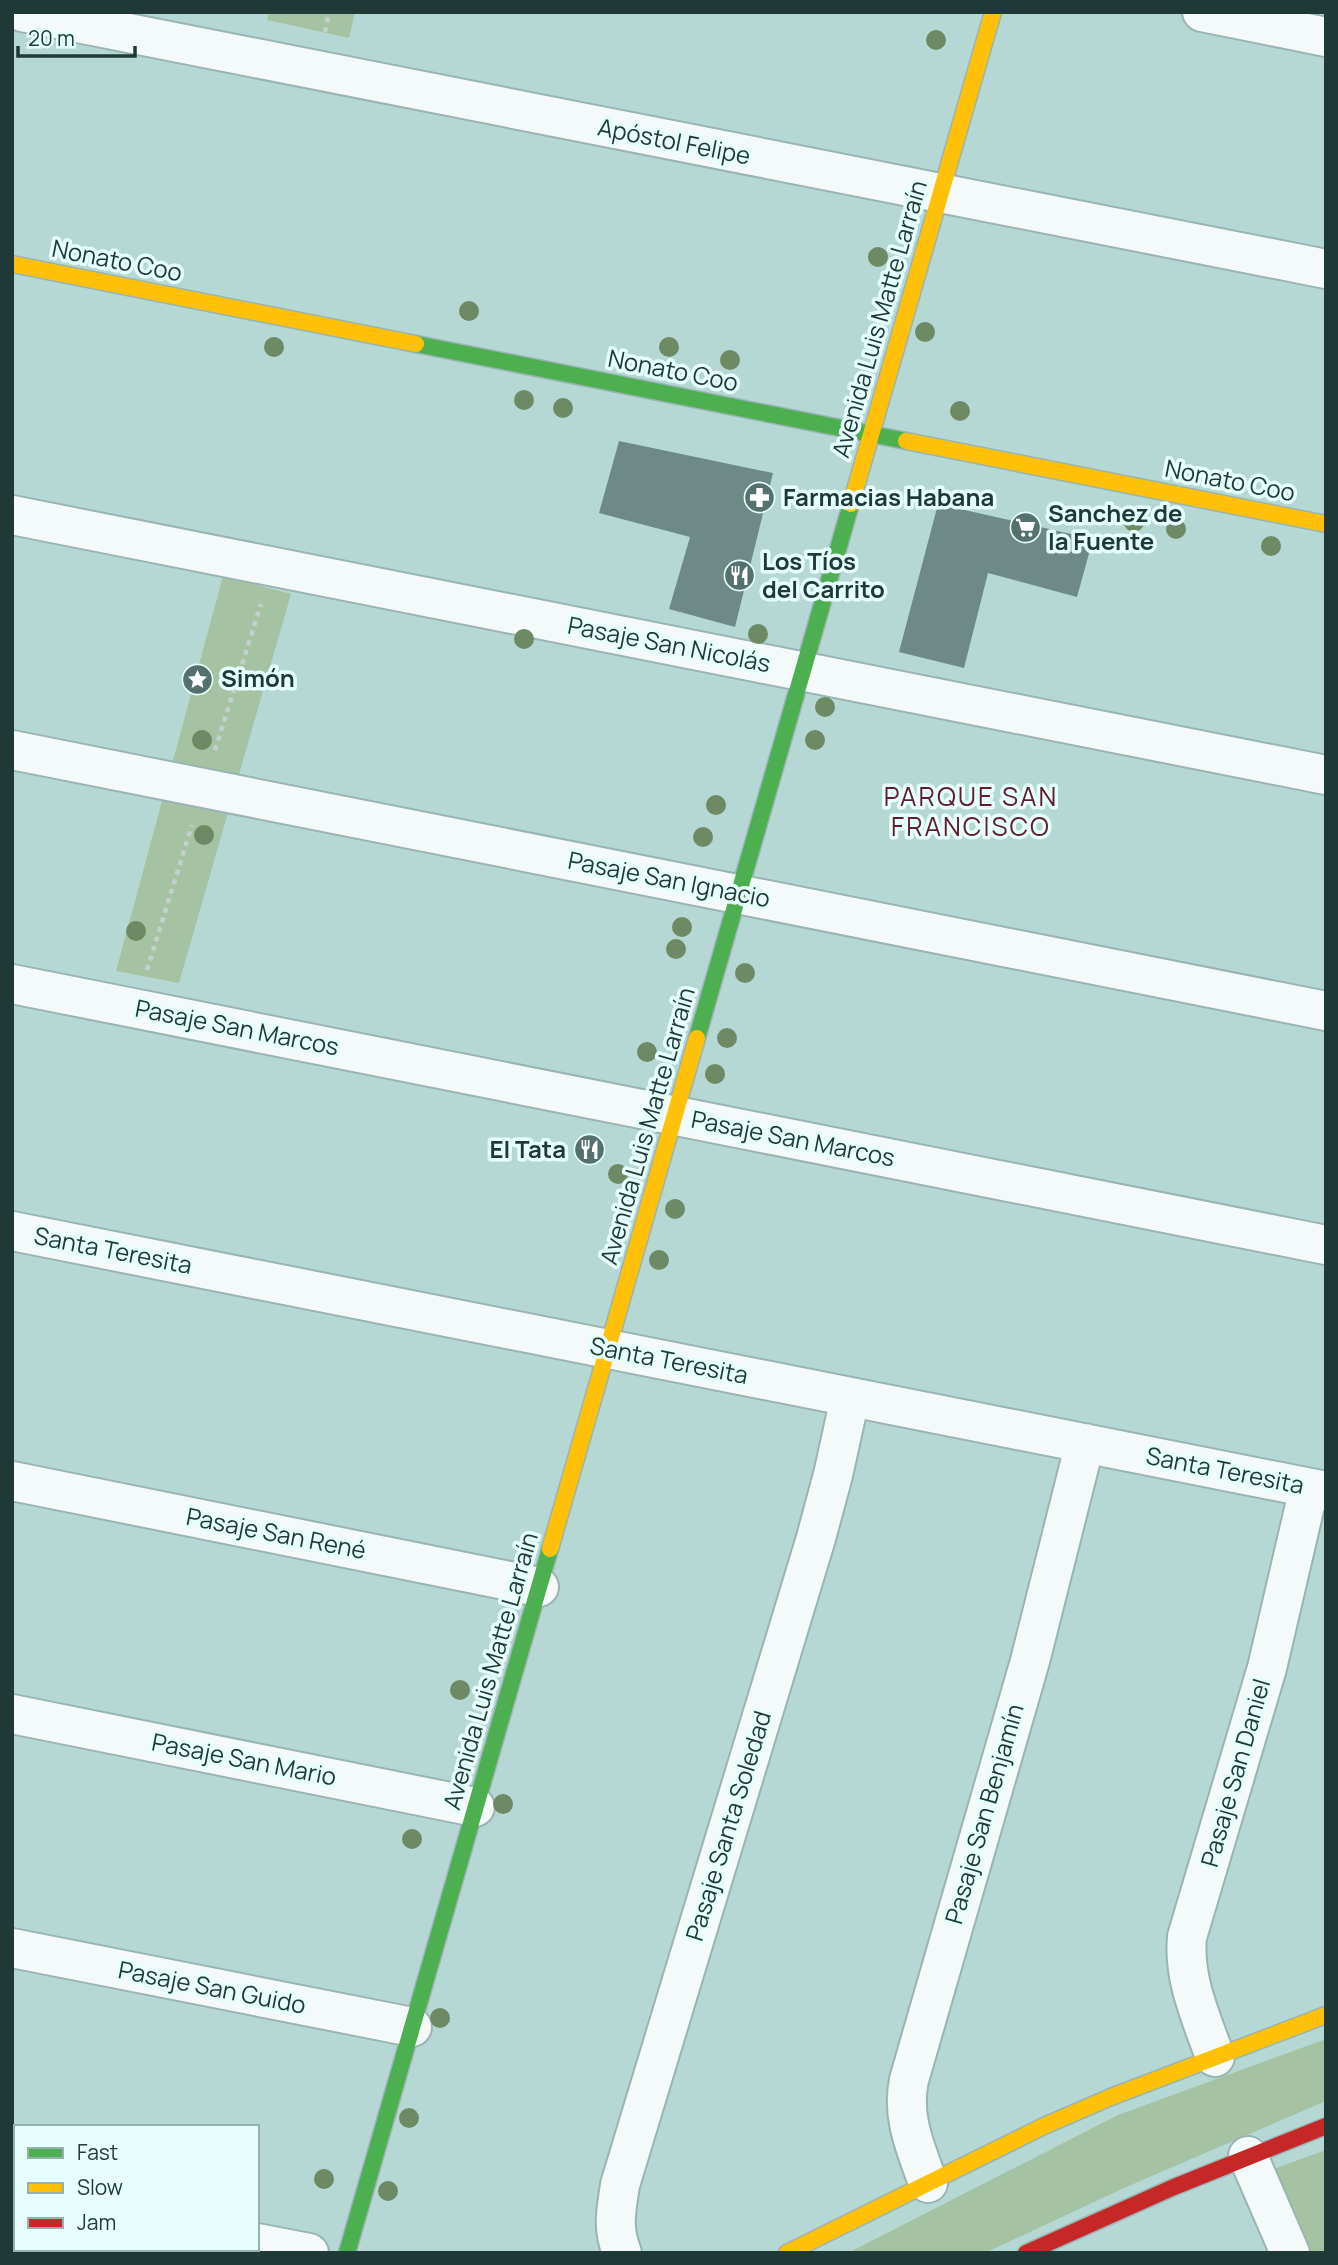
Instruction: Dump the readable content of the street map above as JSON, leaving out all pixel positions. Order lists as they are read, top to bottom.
{
  "streets": {
    "street": [
      "Apóstol Felipe",
      "Nonato Coo",
      "Avenida Luis Matte Larraín",
      "Pasaje San Nicolás",
      "Pasaje San Ignacio",
      "Pasaje San Marcos",
      "Santa Teresita",
      "Pasaje San René",
      "Pasaje San Mario",
      "Pasaje San Daniel",
      "Pasaje San Benjamín",
      "Pasaje Santa Soledad",
      "Pasaje San Guido"
    ]
  },
  "crossings": [
    ["Apóstol Felipe", "Avenida Luis Matte Larraín"],
    ["Nonato Coo", "Avenida Luis Matte Larraín"],
    ["Avenida Luis Matte Larraín", "Pasaje San Nicolás"],
    ["Avenida Luis Matte Larraín", "Pasaje San Ignacio"],
    ["Avenida Luis Matte Larraín", "Pasaje San Marcos"],
    ["Avenida Luis Matte Larraín", "Santa Teresita"],
    ["Avenida Luis Matte Larraín", "Pasaje San René"],
    ["Avenida Luis Matte Larraín", "Pasaje San Mario"],
    ["Avenida Luis Matte Larraín", "Pasaje San Guido"],
    ["Santa Teresita", "Pasaje San Daniel"],
    ["Santa Teresita", "Pasaje San Benjamín"],
    ["Santa Teresita", "Pasaje Santa Soledad"]
  ],
  "districts": ["PARQUE SAN FRANCISCO"],
  "places": {
    "pharmacy": ["Farmacias Habana"],
    "supermarket": ["Sanchez de la Fuente"],
    "restaurant": ["Los Tíos del Carrito", "El Tata"],
    "place": ["Simón"]
  },
  "legend": ["Fast", "Slow", "Jam"],
  "scale_bar": "20 m"
}
